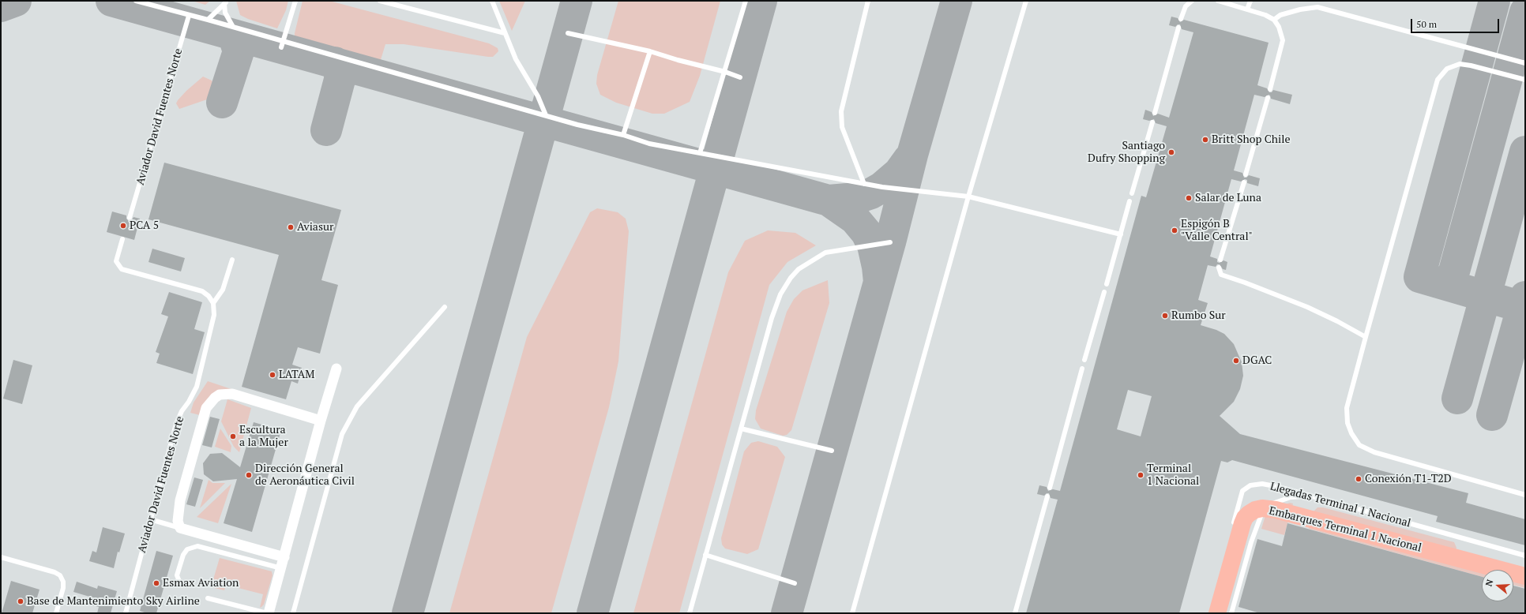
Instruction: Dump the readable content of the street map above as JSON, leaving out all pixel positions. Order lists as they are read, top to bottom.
{
  "streets": {
    "highway": ["Embarques Terminal 1 Nacional"],
    "lane": ["Aviador David Fuentes Norte", "Llegadas Terminal 1 Nacional"]
  },
  "places": [
    "Britt Shop Chile",
    "Santiago Dufry Shopping",
    "Salar de Luna",
    "PCA 5",
    "Aviasur",
    "Espigón B \"Valle Central\"",
    "Rumbo Sur",
    "DGAC",
    "LATAM",
    "Escultura a la Mujer",
    "Dirección General de Aeronáutica Civil",
    "Terminal 1 Nacional",
    "Conexión T1-T2D",
    "Esmax Aviation",
    "Base de Mantenimiento Sky Airline"
  ],
  "scale_bar": "50 m",
  "north": "left"
}
